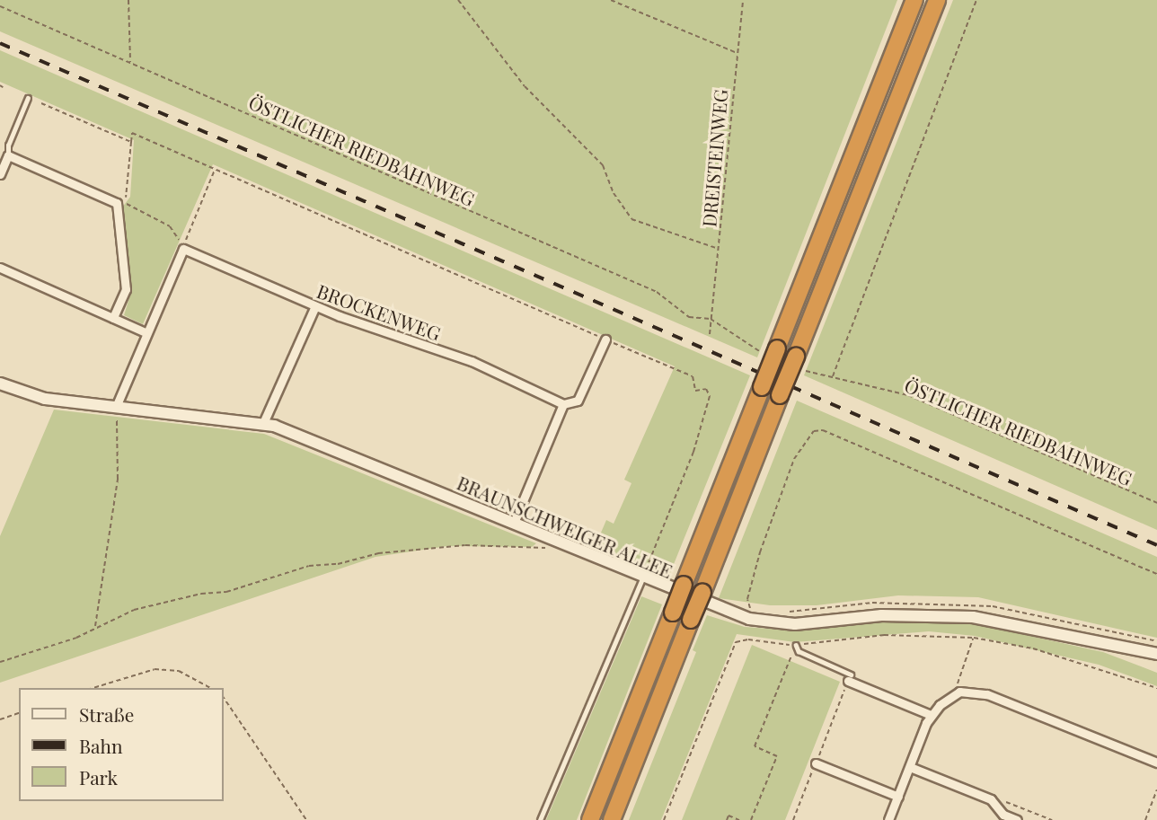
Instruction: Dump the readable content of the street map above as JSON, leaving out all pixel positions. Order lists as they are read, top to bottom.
{
  "streets": {
    "street": ["BROCKENWEG", "BRAUNSCHWEIGER ALLEE"],
    "path": ["ÖSTLICHER RIEDBAHNWEG", "DREISTEINWEG"]
  },
  "crossings": [
    ["ÖSTLICHER RIEDBAHNWEG", "DREISTEINWEG"]
  ],
  "legend": ["Straße", "Bahn", "Park"]
}
